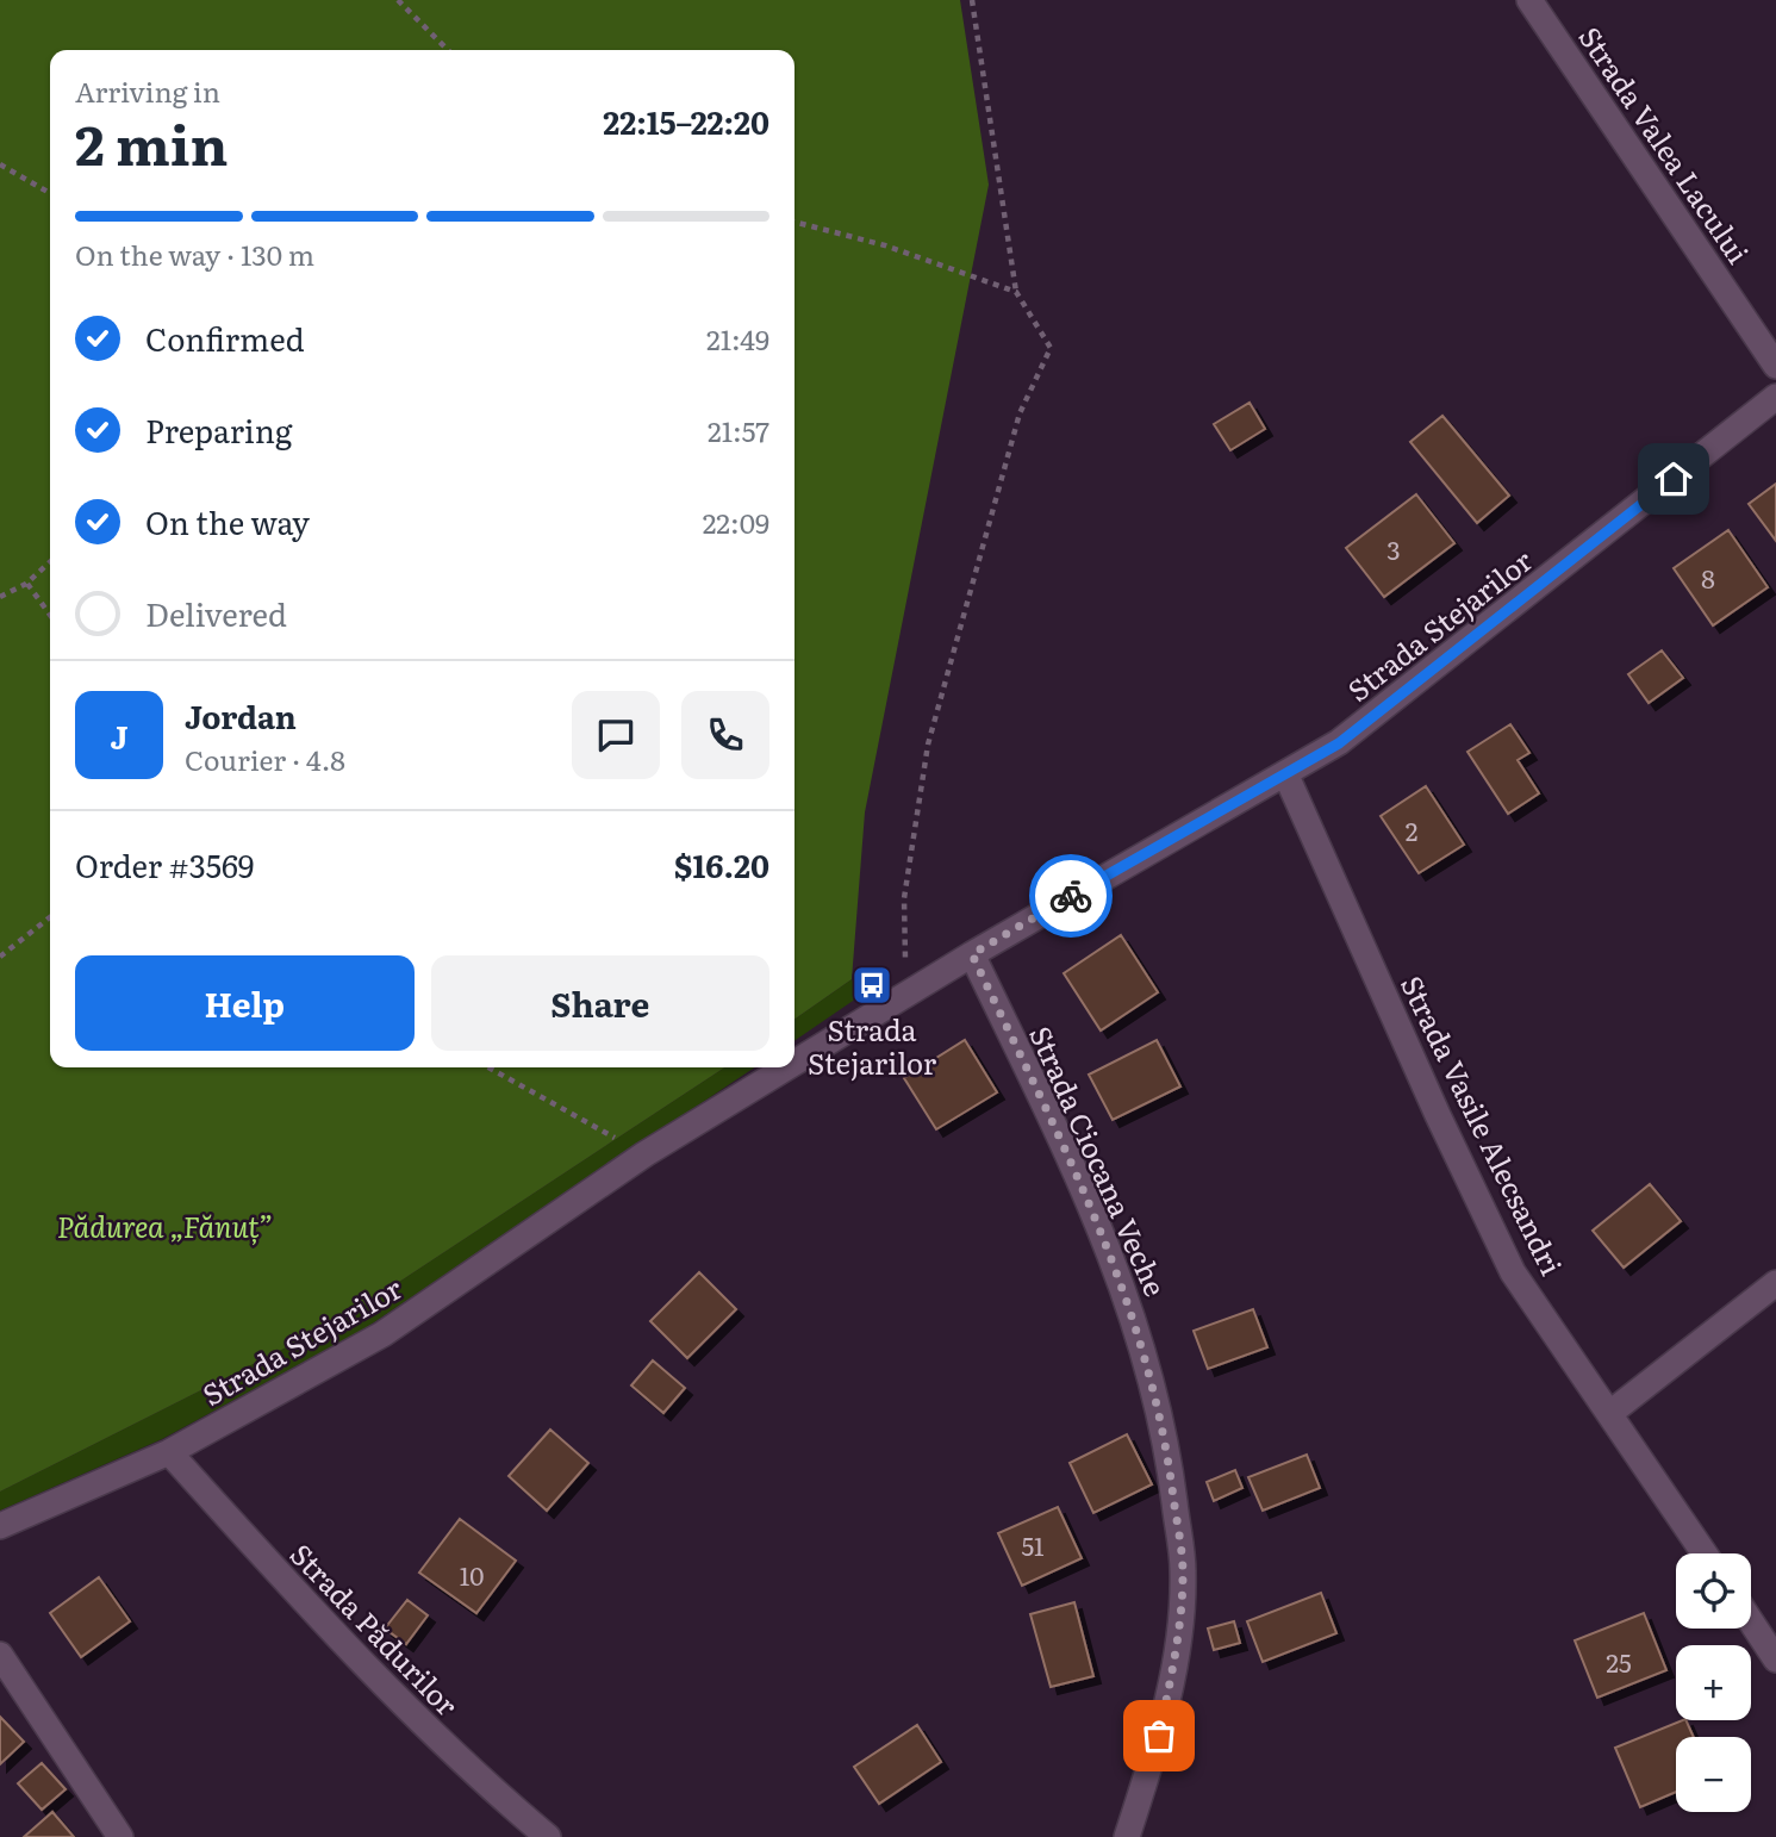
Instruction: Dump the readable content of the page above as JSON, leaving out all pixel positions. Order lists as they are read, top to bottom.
{
  "streets": {
    "street": [
      "Strada Valea Lacului",
      "Strada Stejarilor",
      "Strada Vasile Alecsandri",
      "Strada Ciocana Veche",
      "Strada Pădurilor"
    ]
  },
  "crossings": [
    ["Strada Stejarilor", "Strada Vasile Alecsandri"],
    ["Strada Stejarilor", "Strada Ciocana Veche"],
    ["Strada Stejarilor", "Strada Pădurilor"]
  ],
  "parks": ["Pădurea „Fănuț”"],
  "places": {
    "bus stop": ["Strada Stejarilor"]
  },
  "house_numbers": [
    "3",
    "8",
    "2",
    "51",
    "10",
    "25"
  ],
  "page": {
    "heading": ["2 min", "Arriving in", "22:15–22:20"],
    "panel": [
      "Jordan",
      "Courier · 4.8",
      "Order #3569",
      "$16.20"
    ],
    "bar": "On the way · 130 m",
    "list": [
      ["Confirmed", "21:49"],
      ["Preparing", "21:57"],
      ["On the way", "22:09"],
      "Delivered"
    ],
    "round": "J",
    "buttons": ["Help", "Share"],
    "map_buttons": ["+", "−"]
  }
}
